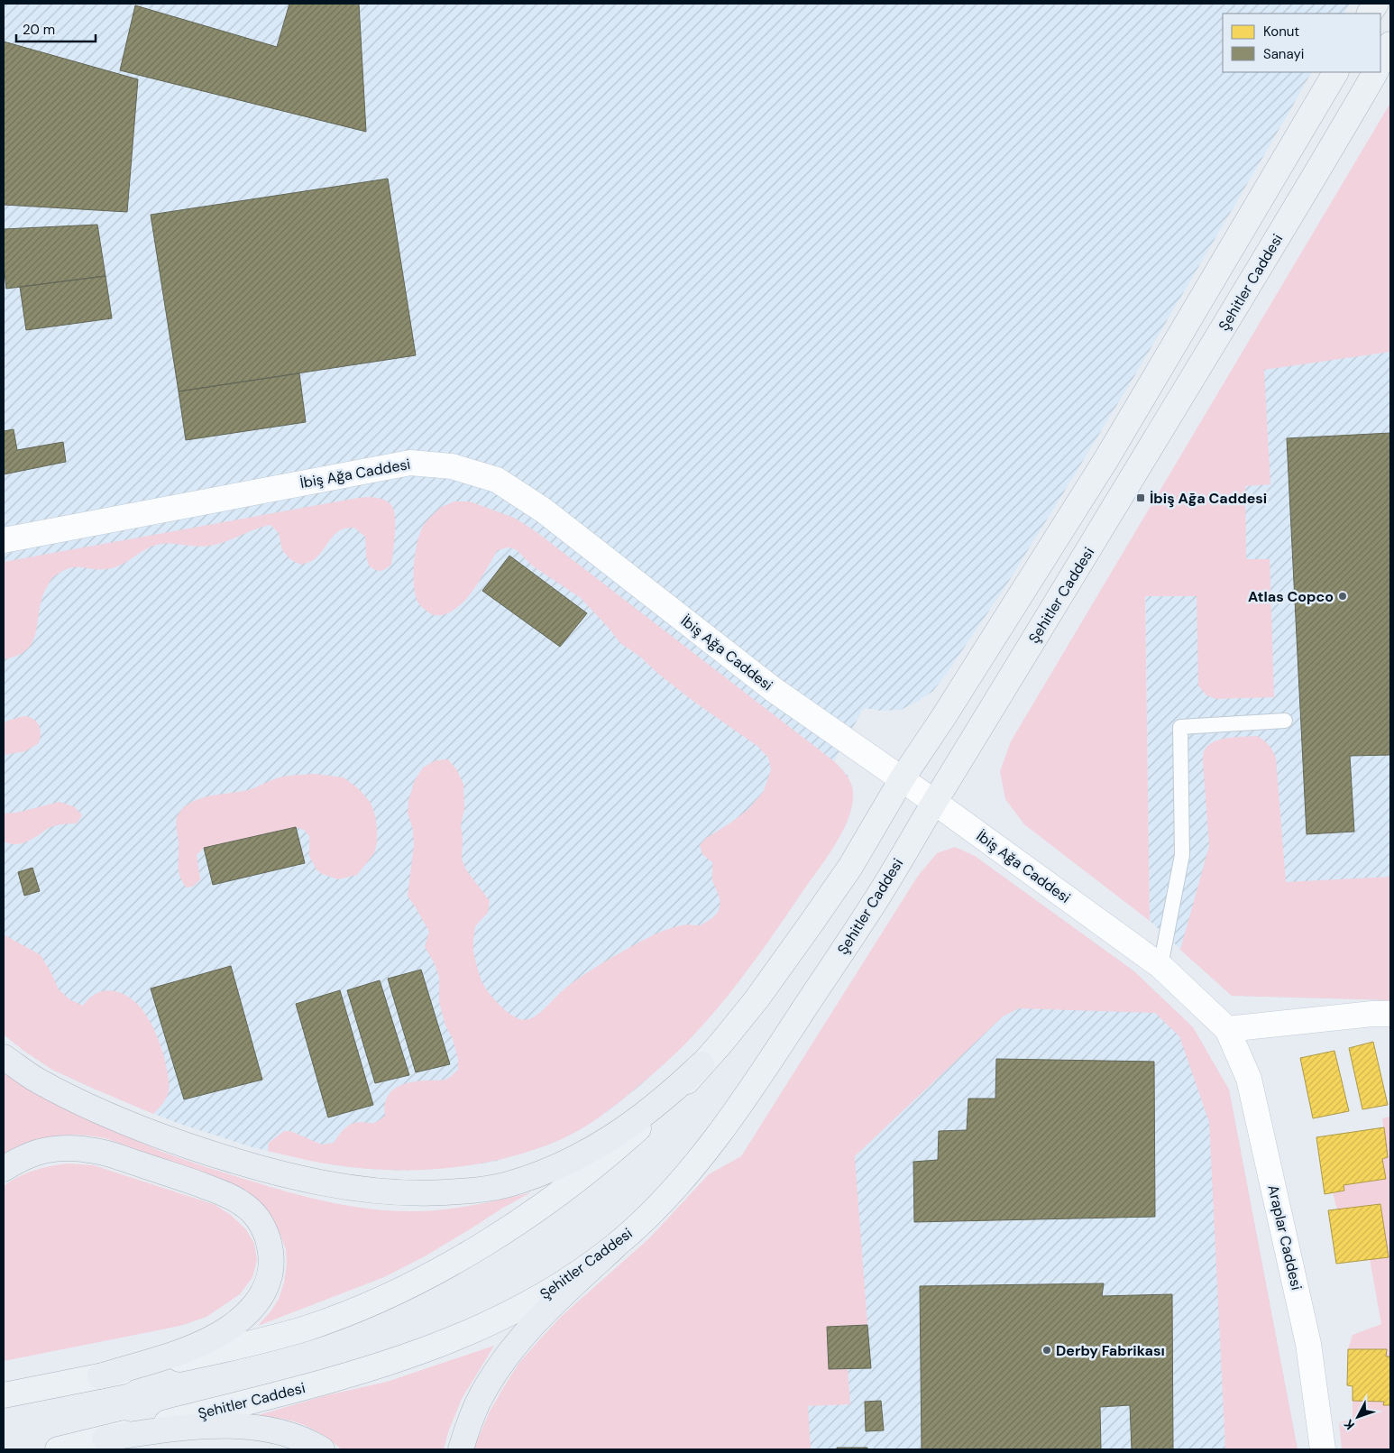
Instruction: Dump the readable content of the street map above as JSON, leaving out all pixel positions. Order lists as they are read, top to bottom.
{
  "streets": {
    "main road": ["Şehitler Caddesi"],
    "street": ["İbiş Ağa Caddesi", "Araplar Caddesi"]
  },
  "crossings": [
    ["Şehitler Caddesi", "İbiş Ağa Caddesi"],
    ["İbiş Ağa Caddesi", "Araplar Caddesi"]
  ],
  "places": {
    "transit": ["İbiş Ağa Caddesi"],
    "other": ["Atlas Copco", "Derby Fabrikası"]
  },
  "legend": ["Konut", "Sanayi"],
  "scale_bar": "20 m",
  "north": "bottom left"
}
